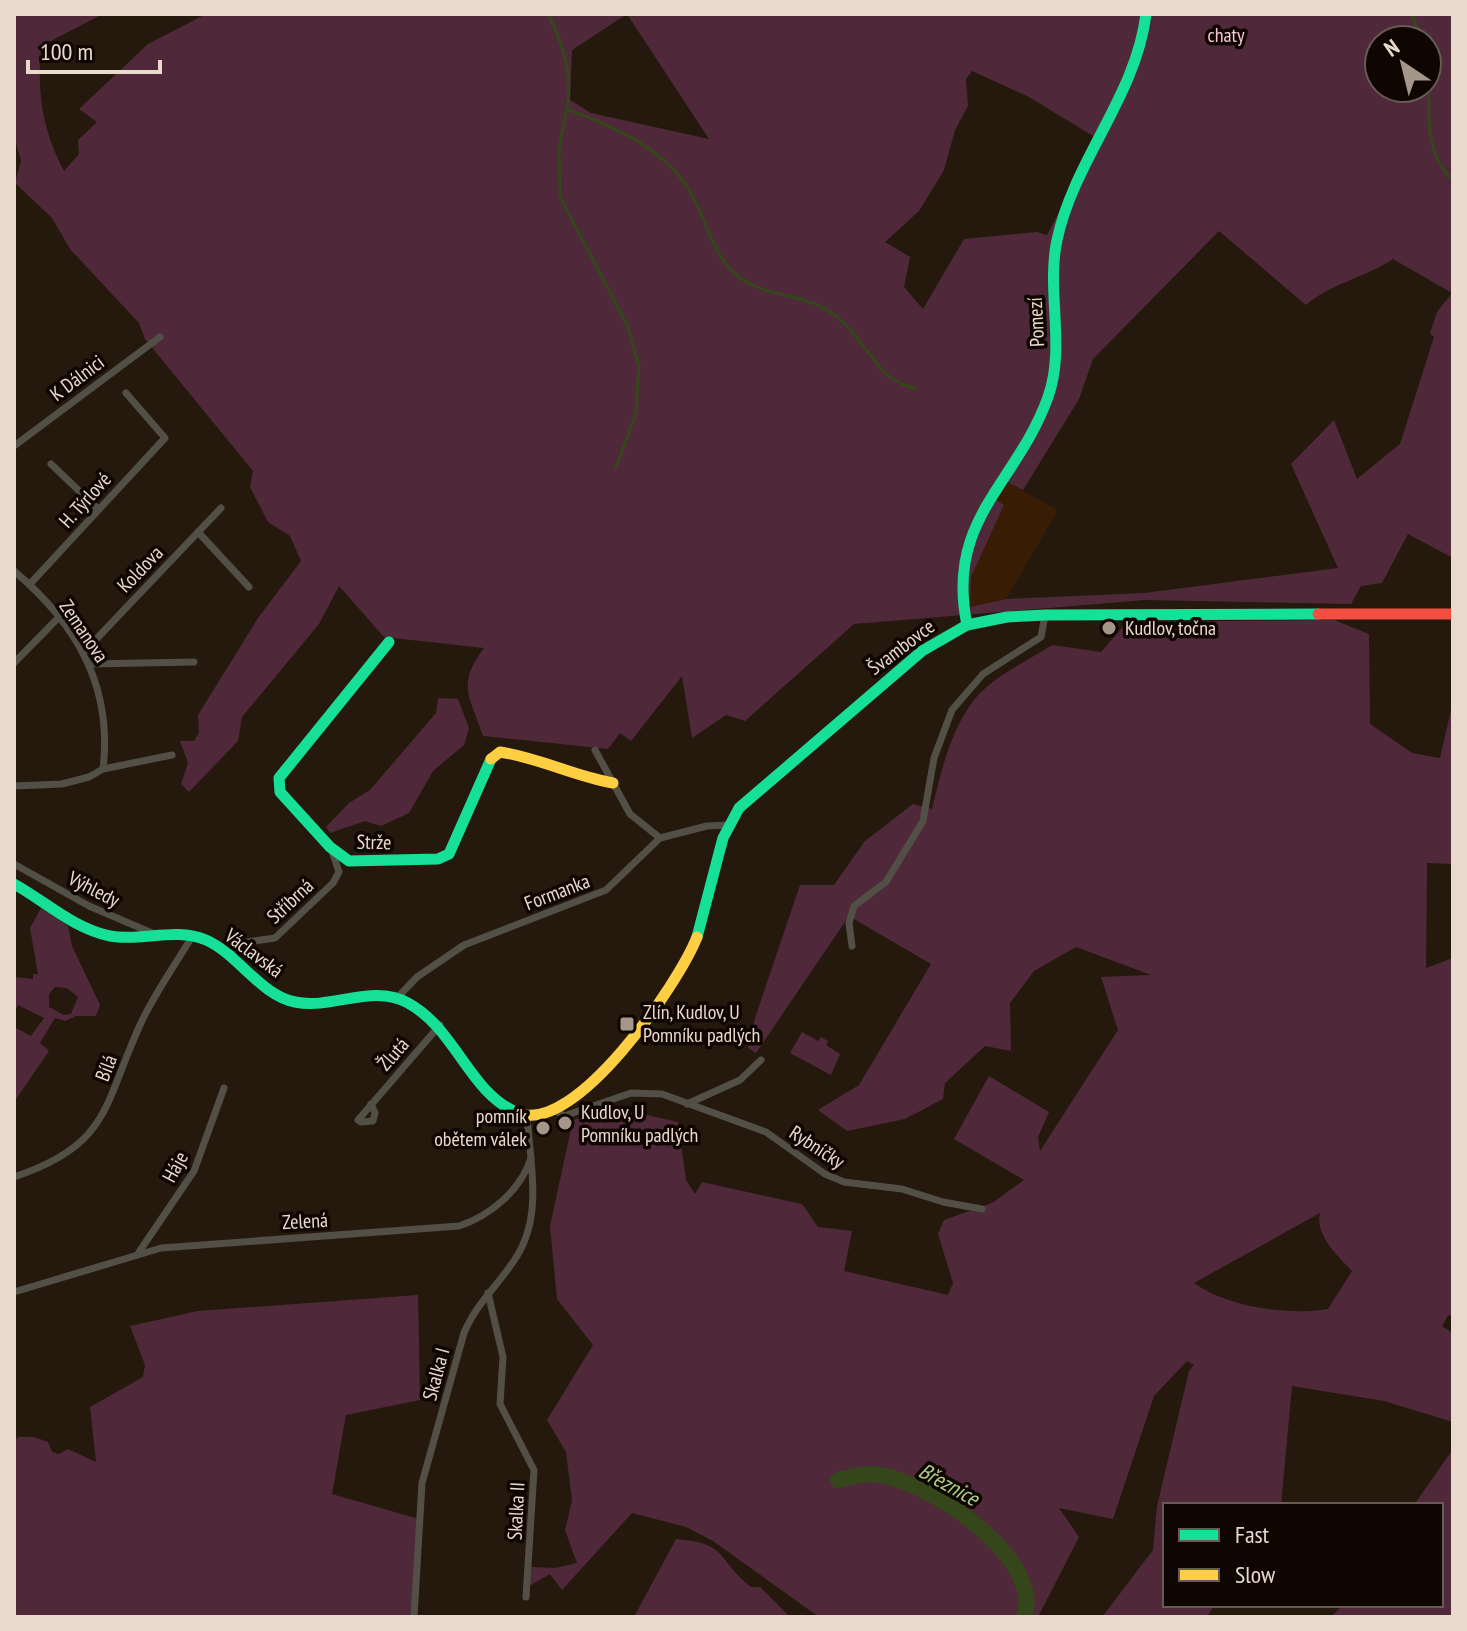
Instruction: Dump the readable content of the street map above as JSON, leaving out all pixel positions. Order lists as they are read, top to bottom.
{
  "streets": {
    "street": [
      "Pomezí",
      "K Dálnici",
      "H. Týrlové",
      "Koldova",
      "Zemanova",
      "Švambovce",
      "Strže",
      "Výhledy",
      "Formanka",
      "Stříbrná",
      "Václavská",
      "Žlutá",
      "Bílá",
      "Rybníčky",
      "Háje",
      "Zelená",
      "Skalka I",
      "Skalka II"
    ]
  },
  "crossings": [
    ["Pomezí", "Švambovce"],
    ["H. Týrlové", "Zemanova"],
    ["Koldova", "Zemanova"],
    ["Švambovce", "Rybníčky"],
    ["Strže", "Stříbrná"],
    ["Výhledy", "Václavská"],
    ["Formanka", "Václavská"],
    ["Stříbrná", "Václavská"],
    ["Václavská", "Žlutá"],
    ["Václavská", "Bílá"],
    ["Háje", "Zelená"],
    ["Zelená", "Skalka I"],
    ["Skalka I", "Skalka II"]
  ],
  "water": ["Březnice"],
  "parks": ["chaty"],
  "places": {
    "other": ["Kudlov, točna", "Kudlov, U Pomníku padlých", "pomník obětem válek"],
    "transit": ["Zlín, Kudlov, U Pomníku padlých"]
  },
  "legend": ["Fast", "Slow"],
  "scale_bar": "100 m",
  "north": "top left"
}
